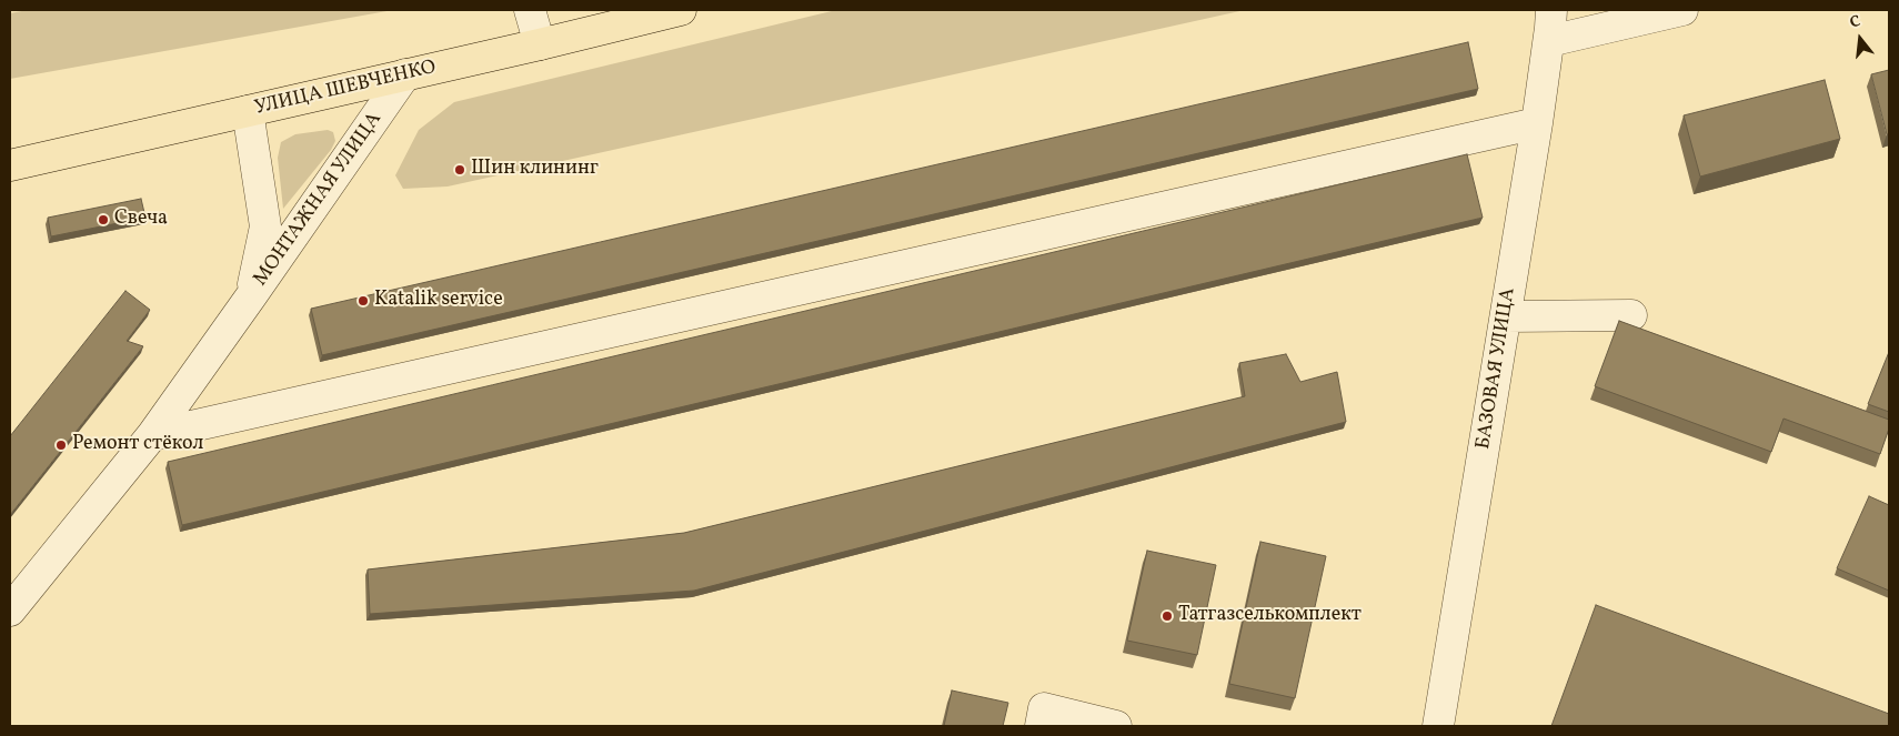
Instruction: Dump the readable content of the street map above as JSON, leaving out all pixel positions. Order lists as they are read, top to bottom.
{
  "streets": {
    "main road": ["УЛИЦА ШЕВЧЕНКО"],
    "street": ["МОНТАЖНАЯ УЛИЦА", "БАЗОВАЯ УЛИЦА"]
  },
  "crossings": [
    ["УЛИЦА ШЕВЧЕНКО", "МОНТАЖНАЯ УЛИЦА"]
  ],
  "places": [
    "Шин клининг",
    "Свеча",
    "Katalik service",
    "Ремонт стёкол",
    "Татгазселькомплект"
  ],
  "north": "top"
}
